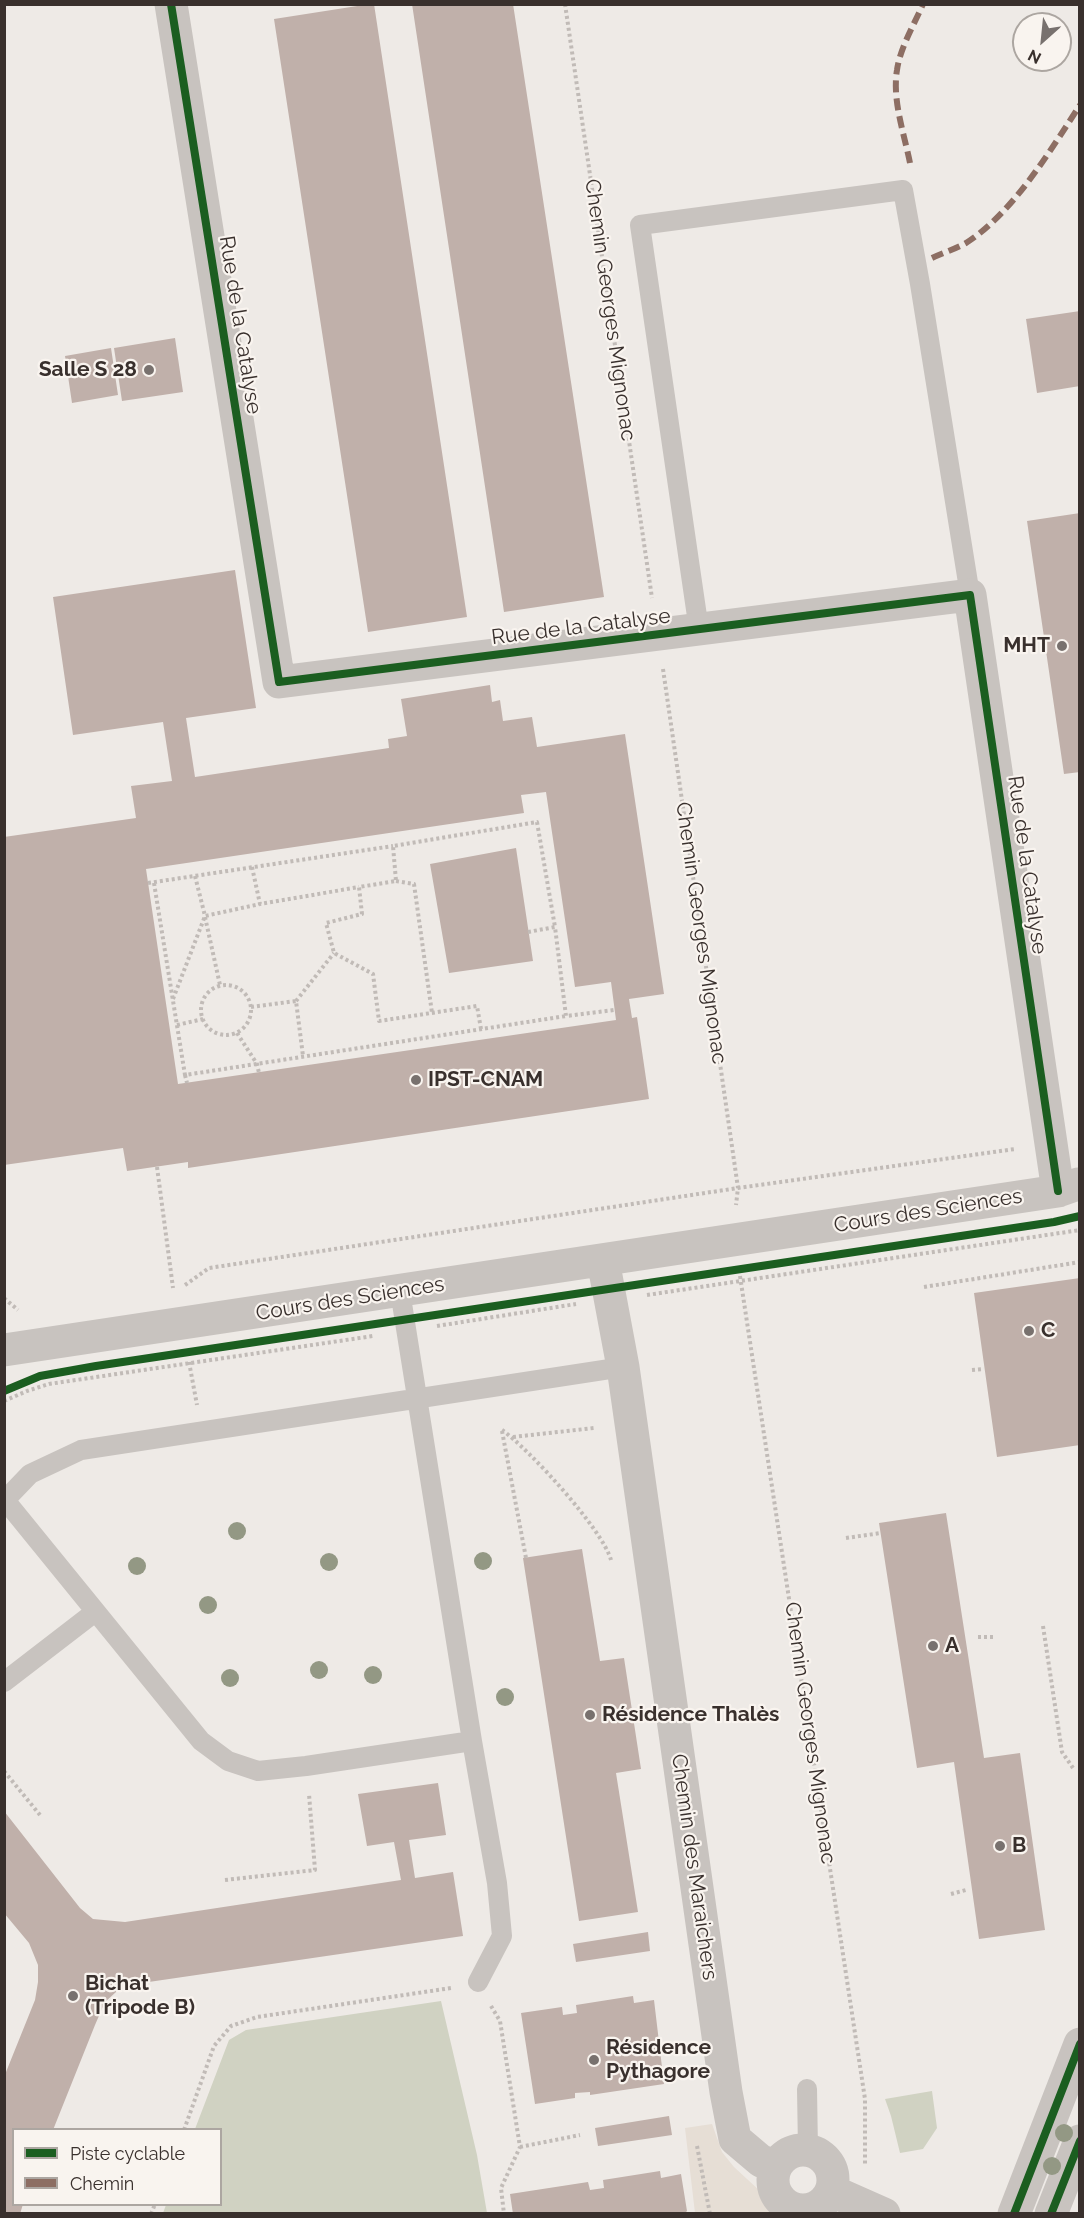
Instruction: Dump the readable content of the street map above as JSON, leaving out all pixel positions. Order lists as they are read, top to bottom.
{
  "streets": {
    "street": ["Rue de la Catalyse", "Cours des Sciences", "Chemin des Maraichers"],
    "path": ["Chemin Georges Mignonac"]
  },
  "crossings": [
    ["Chemin Georges Mignonac", "Rue de la Catalyse"],
    ["Rue de la Catalyse", "Cours des Sciences"],
    ["Cours des Sciences", "Chemin des Maraichers"]
  ],
  "places": [
    "Salle S 28",
    "MHT",
    "IPST-CNAM",
    "C",
    "A",
    "Résidence Thalès",
    "B",
    "Bichat (Tripode B)",
    "Résidence Pythagore"
  ],
  "legend": ["Piste cyclable", "Chemin"],
  "north": "bottom left"
}
